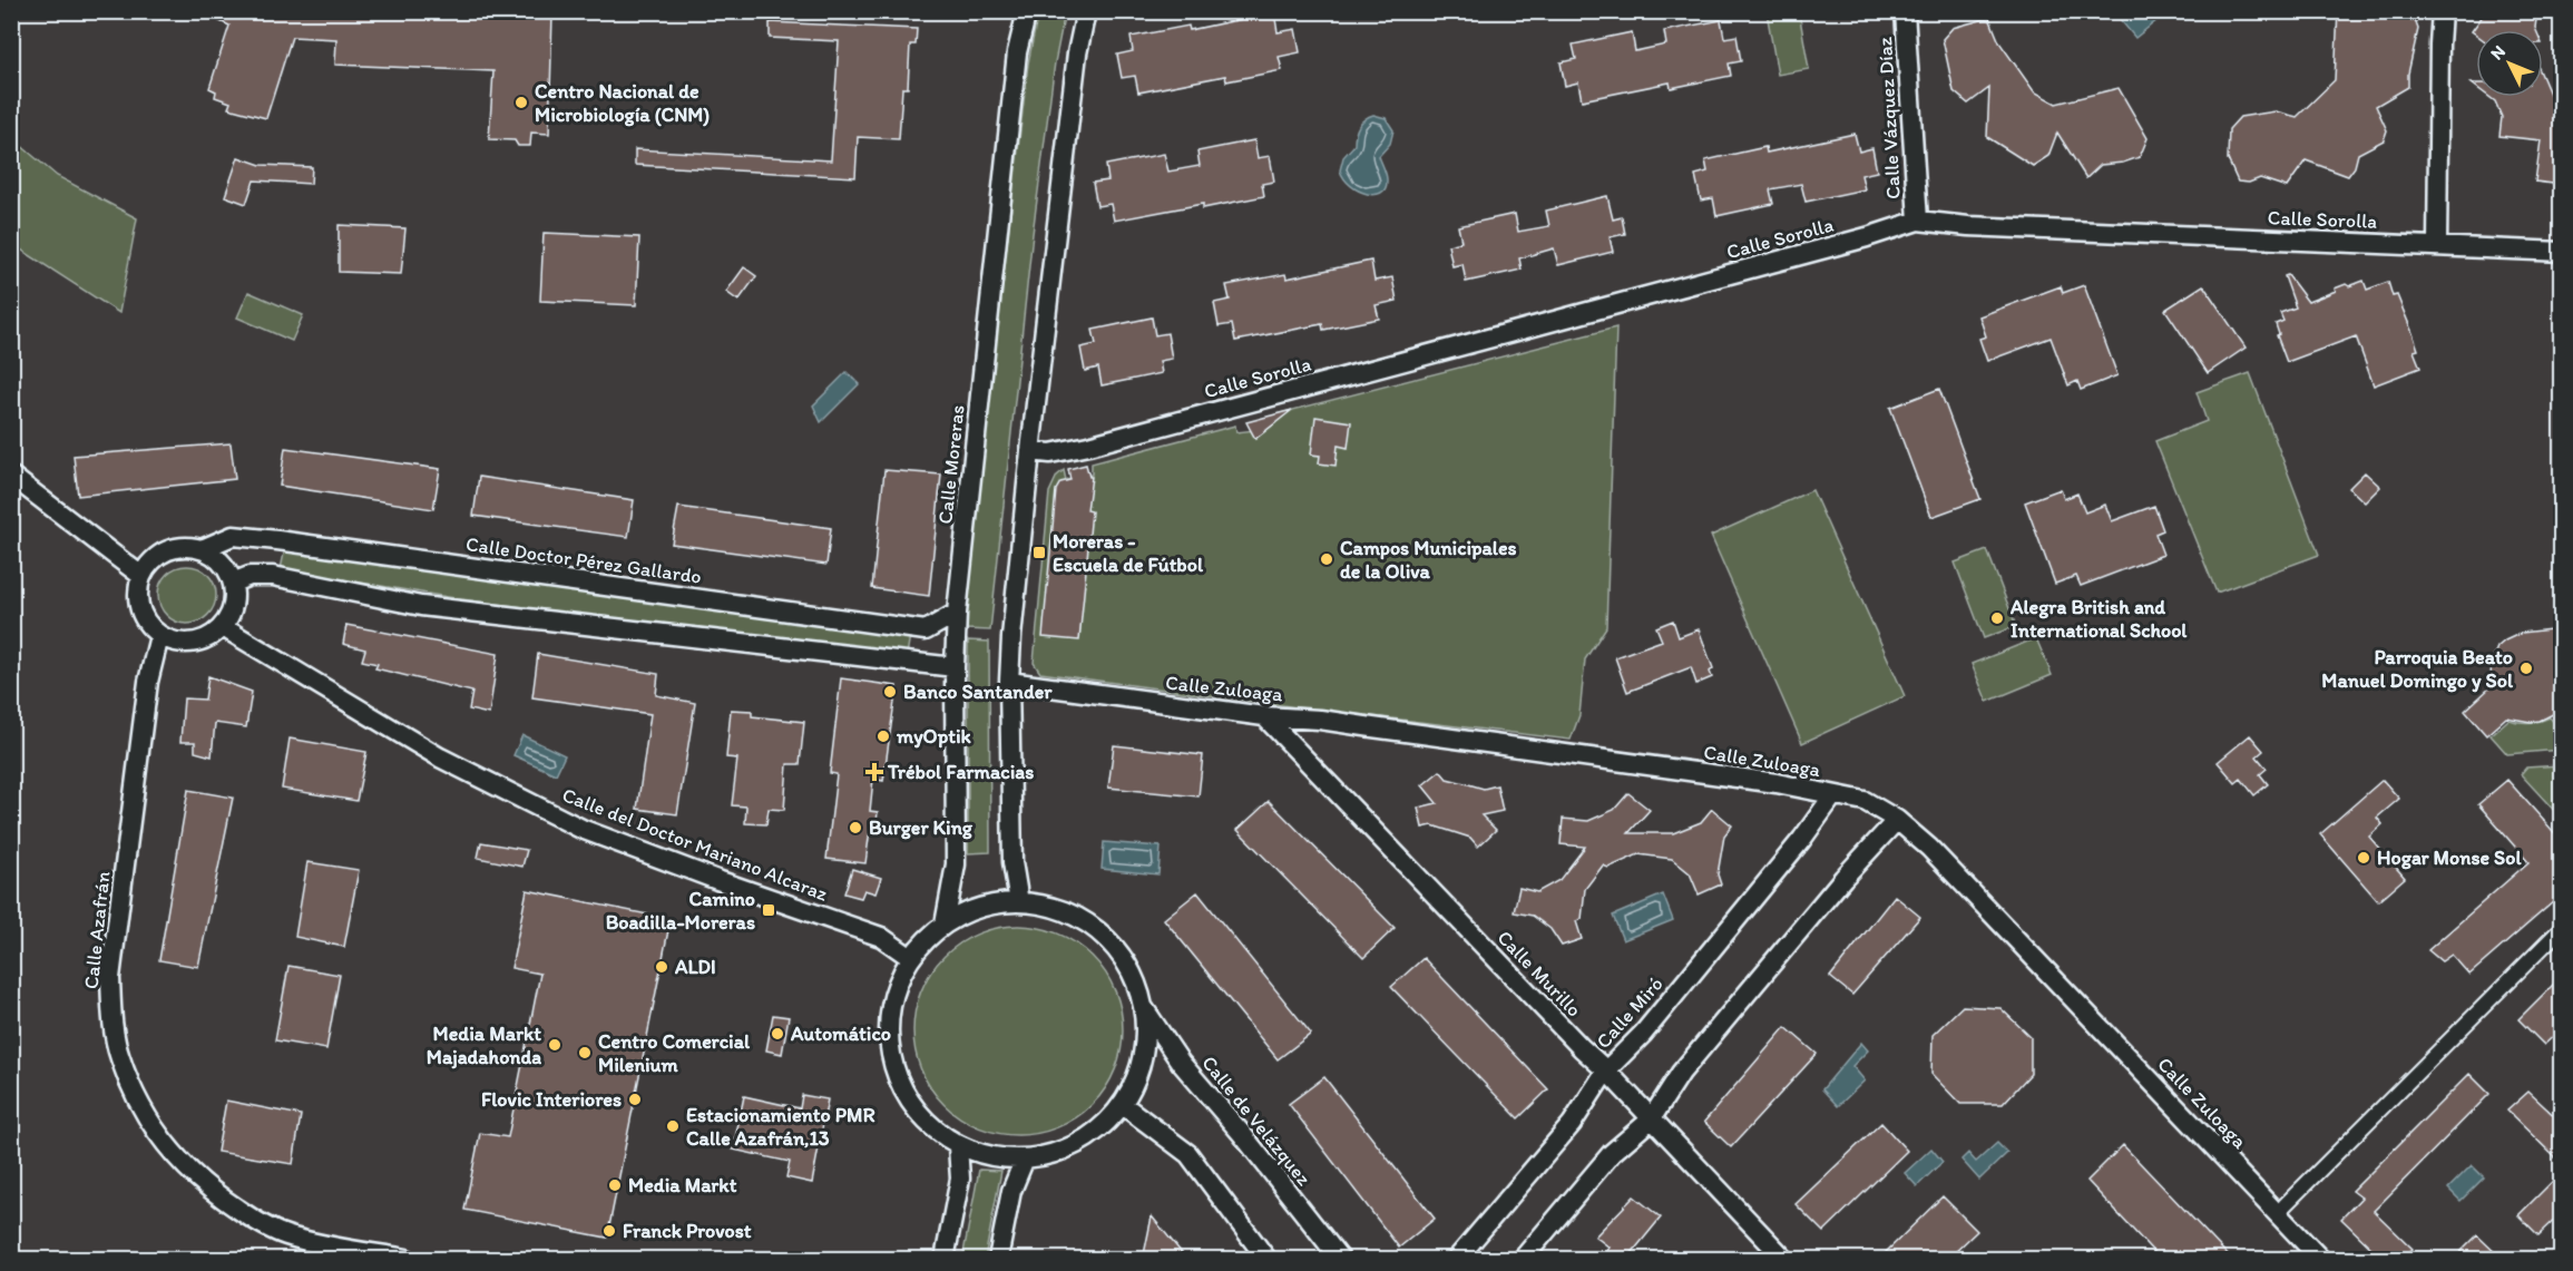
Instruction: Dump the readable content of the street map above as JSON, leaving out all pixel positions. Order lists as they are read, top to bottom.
{
  "streets": {
    "street": [
      "Calle Vázquez Díaz",
      "Calle Sorolla",
      "Calle Moreras",
      "Calle Doctor Pérez Gallardo",
      "Calle Zuloaga",
      "Calle del Doctor Mariano Alcaraz",
      "Calle Azafrán",
      "Calle Murillo",
      "Calle Miró",
      "Calle de Velázquez"
    ]
  },
  "crossings": [
    ["Calle Vázquez Díaz", "Calle Sorolla"],
    ["Calle Moreras", "Calle Doctor Pérez Gallardo"],
    ["Calle Doctor Pérez Gallardo", "Calle del Doctor Mariano Alcaraz"],
    ["Calle Doctor Pérez Gallardo", "Calle Azafrán"],
    ["Calle Zuloaga", "Calle Murillo"],
    ["Calle Zuloaga", "Calle Miró"],
    ["Calle del Doctor Mariano Alcaraz", "Calle Azafrán"],
    ["Calle Murillo", "Calle Miró"]
  ],
  "places": {
    "other": [
      "Centro Nacional de Microbiología (CNM)",
      "Campos Municipales de la Oliva",
      "Alegra British and International School",
      "Parroquia Beato Manuel Domingo y Sol",
      "Banco Santander",
      "myOptik",
      "Burger King",
      "Hogar Monse Sol",
      "ALDI",
      "Automático",
      "Media Markt Majadahonda",
      "Centro Comercial Milenium",
      "Flovic Interiores",
      "Estacionamiento PMR Calle Azafrán,13",
      "Media Markt",
      "Franck Provost"
    ],
    "transit": ["Moreras - Escuela de Fútbol", "Camino Boadilla-Moreras"],
    "health": ["Trébol Farmacias"]
  },
  "north": "top left"
}
